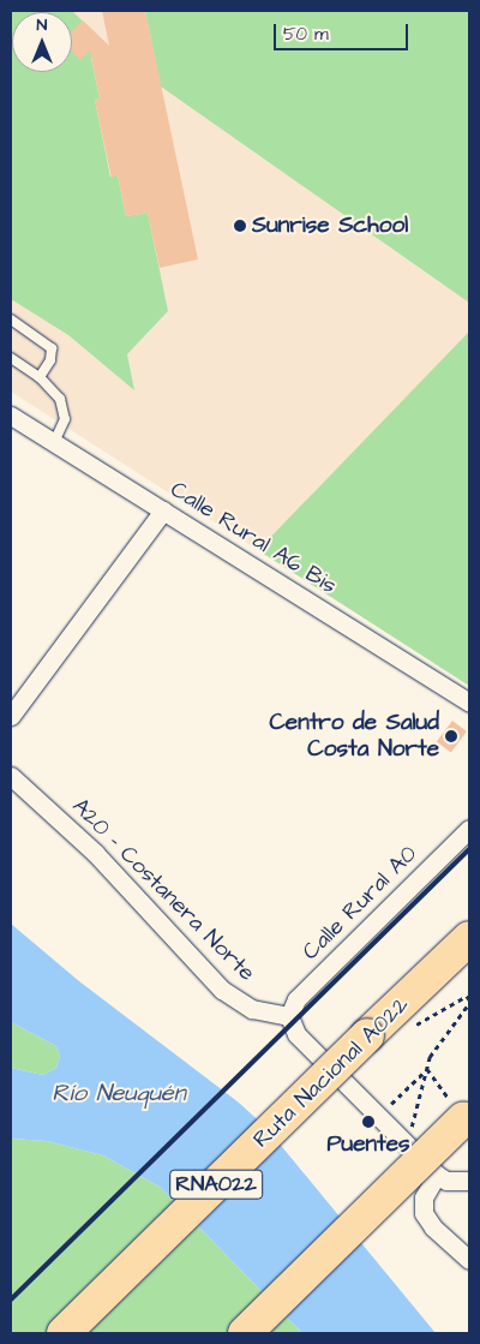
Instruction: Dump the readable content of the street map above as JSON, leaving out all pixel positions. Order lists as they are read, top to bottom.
{
  "streets": {
    "highway": ["Ruta Nacional A022", "RNA022"],
    "street": ["Calle Rural A6 Bis", "A20 - Costanera Norte", "Calle Rural A0"]
  },
  "crossings": [
    ["A20 - Costanera Norte", "Calle Rural A0"]
  ],
  "water": ["Río Neuquén"],
  "places": ["Sunrise School", "Centro de Salud Costa Norte", "Puentes"],
  "scale_bar": "50 m",
  "north": "top"
}
